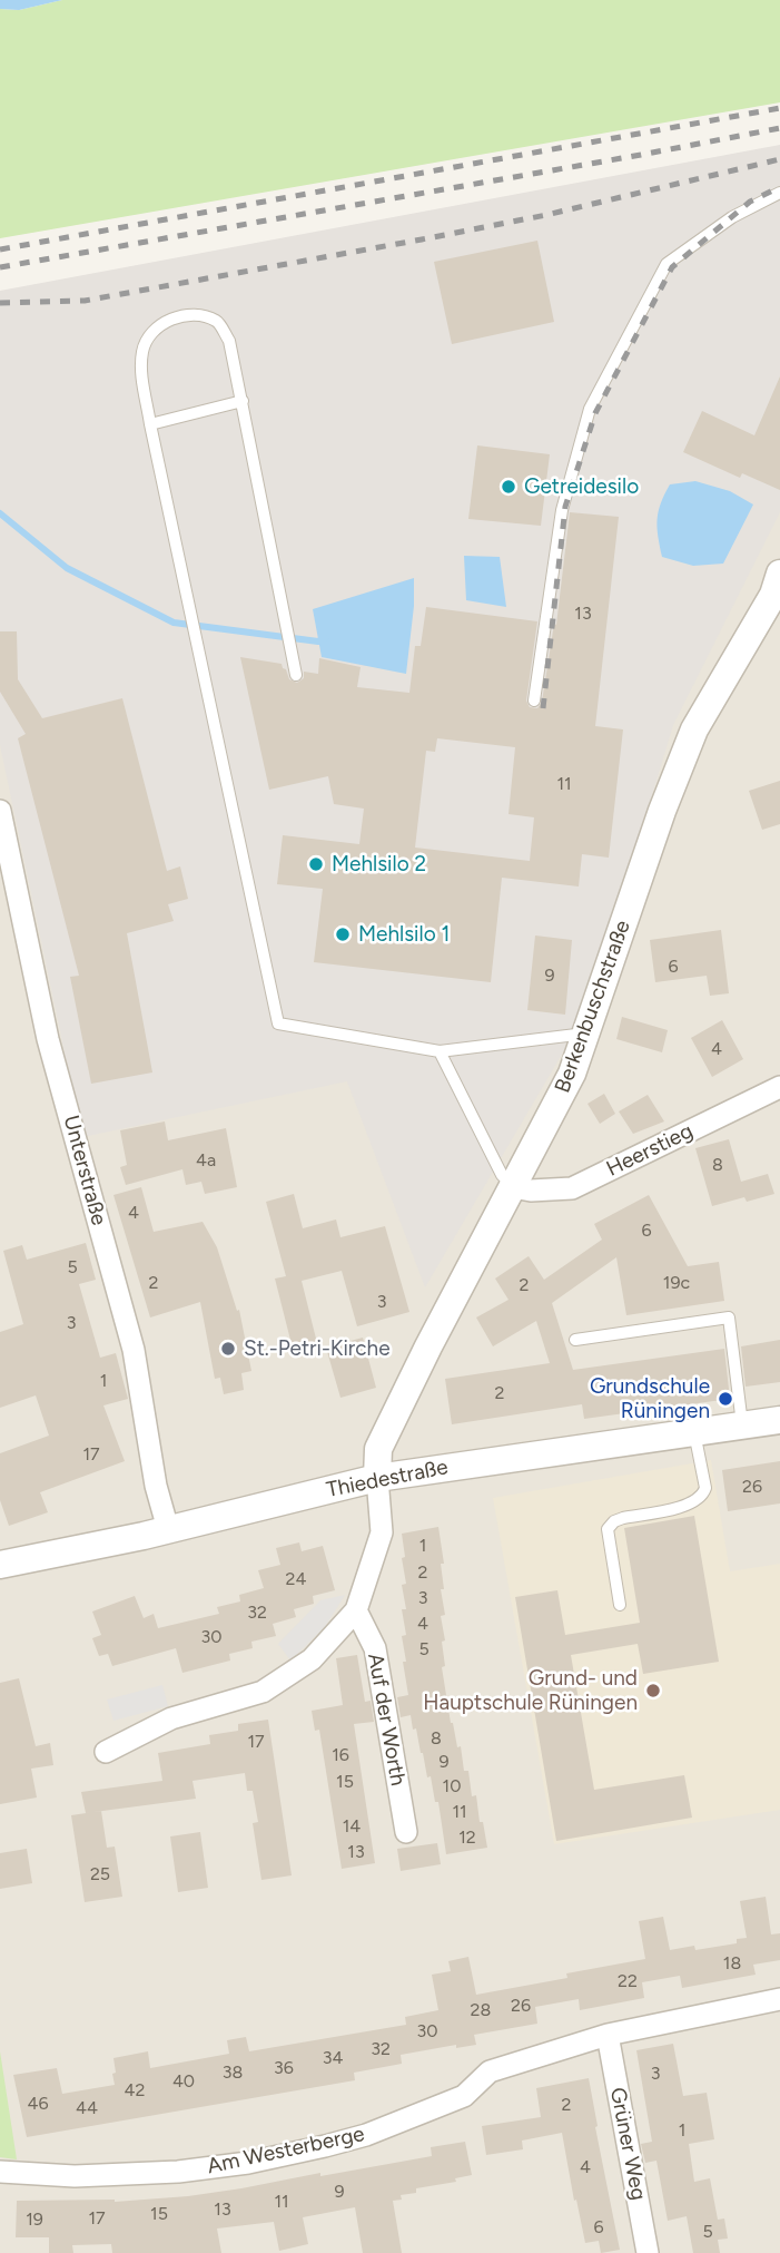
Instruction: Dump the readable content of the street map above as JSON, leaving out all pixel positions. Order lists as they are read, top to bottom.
{
  "streets": {
    "street": [
      "Berkenbuschstraße",
      "Heerstieg",
      "Unterstraße",
      "Thiedestraße",
      "Auf der Worth",
      "Grüner Weg",
      "Am Westerberge"
    ]
  },
  "crossings": [
    ["Berkenbuschstraße", "Heerstieg"],
    ["Berkenbuschstraße", "Thiedestraße"],
    ["Unterstraße", "Thiedestraße"],
    ["Grüner Weg", "Am Westerberge"]
  ],
  "places": [
    "Getreidesilo",
    "Mehlsilo 2",
    "Mehlsilo 1",
    "St.-Petri-Kirche",
    "Grundschule Rüningen",
    "Grund- und Hauptschule Rüningen"
  ],
  "house_numbers": [
    "13",
    "11",
    "6",
    "9",
    "4",
    "4a",
    "8",
    "4",
    "6",
    "5",
    "2",
    "19c",
    "2",
    "3",
    "3",
    "1",
    "2",
    "17",
    "26",
    "1",
    "2",
    "24",
    "3",
    "32",
    "4",
    "30",
    "5",
    "8",
    "17",
    "16",
    "9",
    "15",
    "10",
    "11",
    "14",
    "12",
    "13",
    "25",
    "18",
    "22",
    "26",
    "28",
    "30",
    "32",
    "34",
    "36",
    "38",
    "3",
    "40",
    "42",
    "46",
    "2",
    "44",
    "1",
    "4",
    "9",
    "11",
    "13",
    "15",
    "17",
    "19",
    "6",
    "5"
  ]
}
